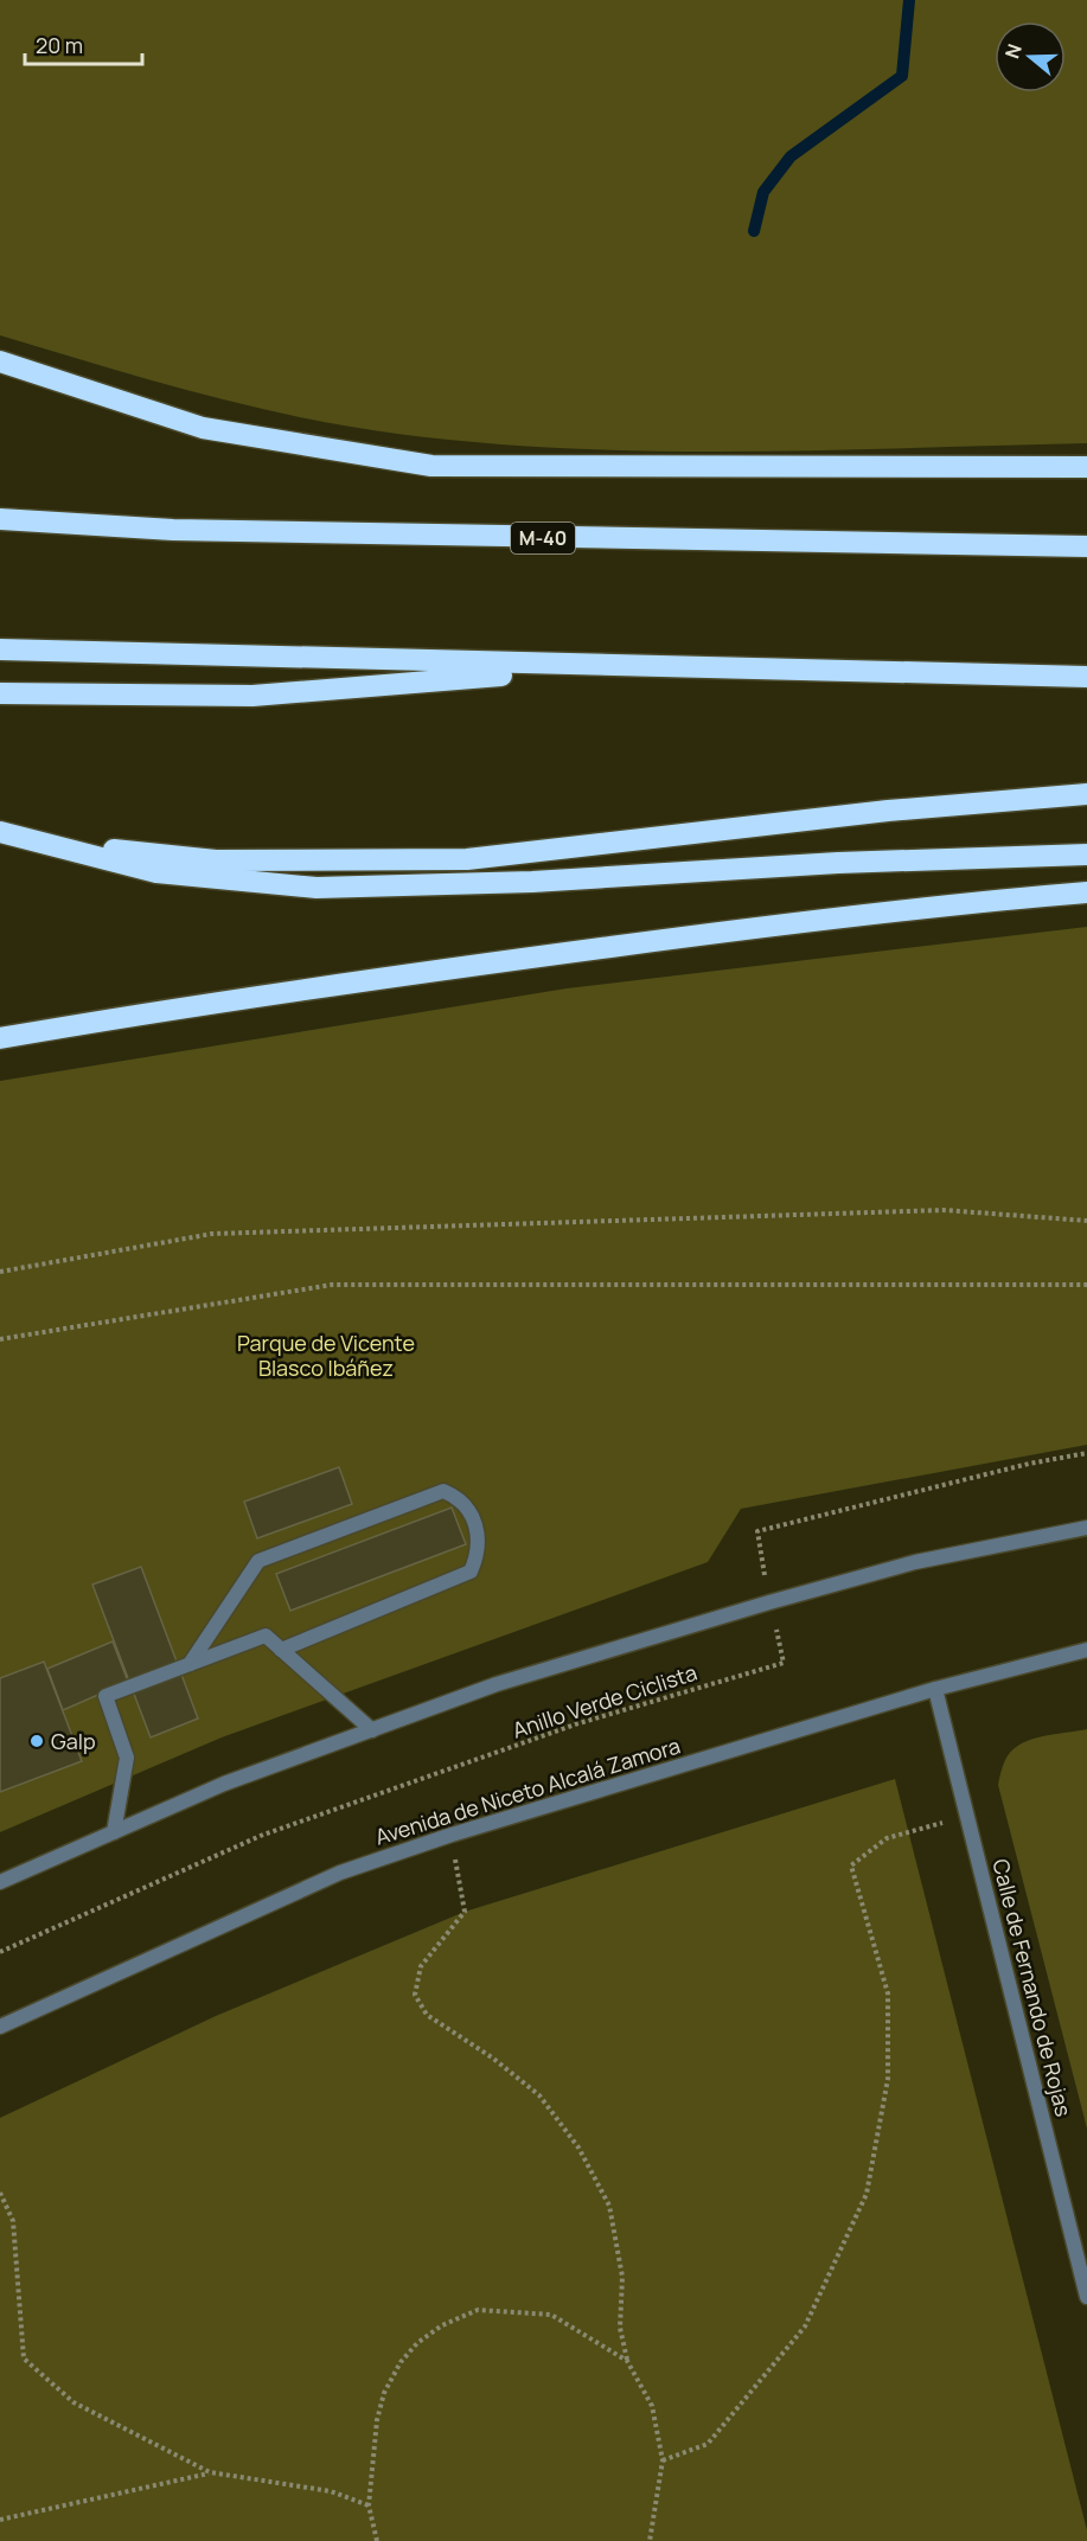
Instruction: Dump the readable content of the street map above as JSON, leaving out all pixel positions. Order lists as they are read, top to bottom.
{
  "streets": {
    "highway": ["M-40"],
    "street": ["Avenida de Niceto Alcalá Zamora", "Calle de Fernando de Rojas"],
    "path": ["Anillo Verde Ciclista"]
  },
  "crossings": [
    ["Avenida de Niceto Alcalá Zamora", "Calle de Fernando de Rojas"]
  ],
  "parks": ["Parque de Vicente Blasco Ibáñez"],
  "places": ["Galp"],
  "scale_bar": "20 m",
  "north": "left"
}
